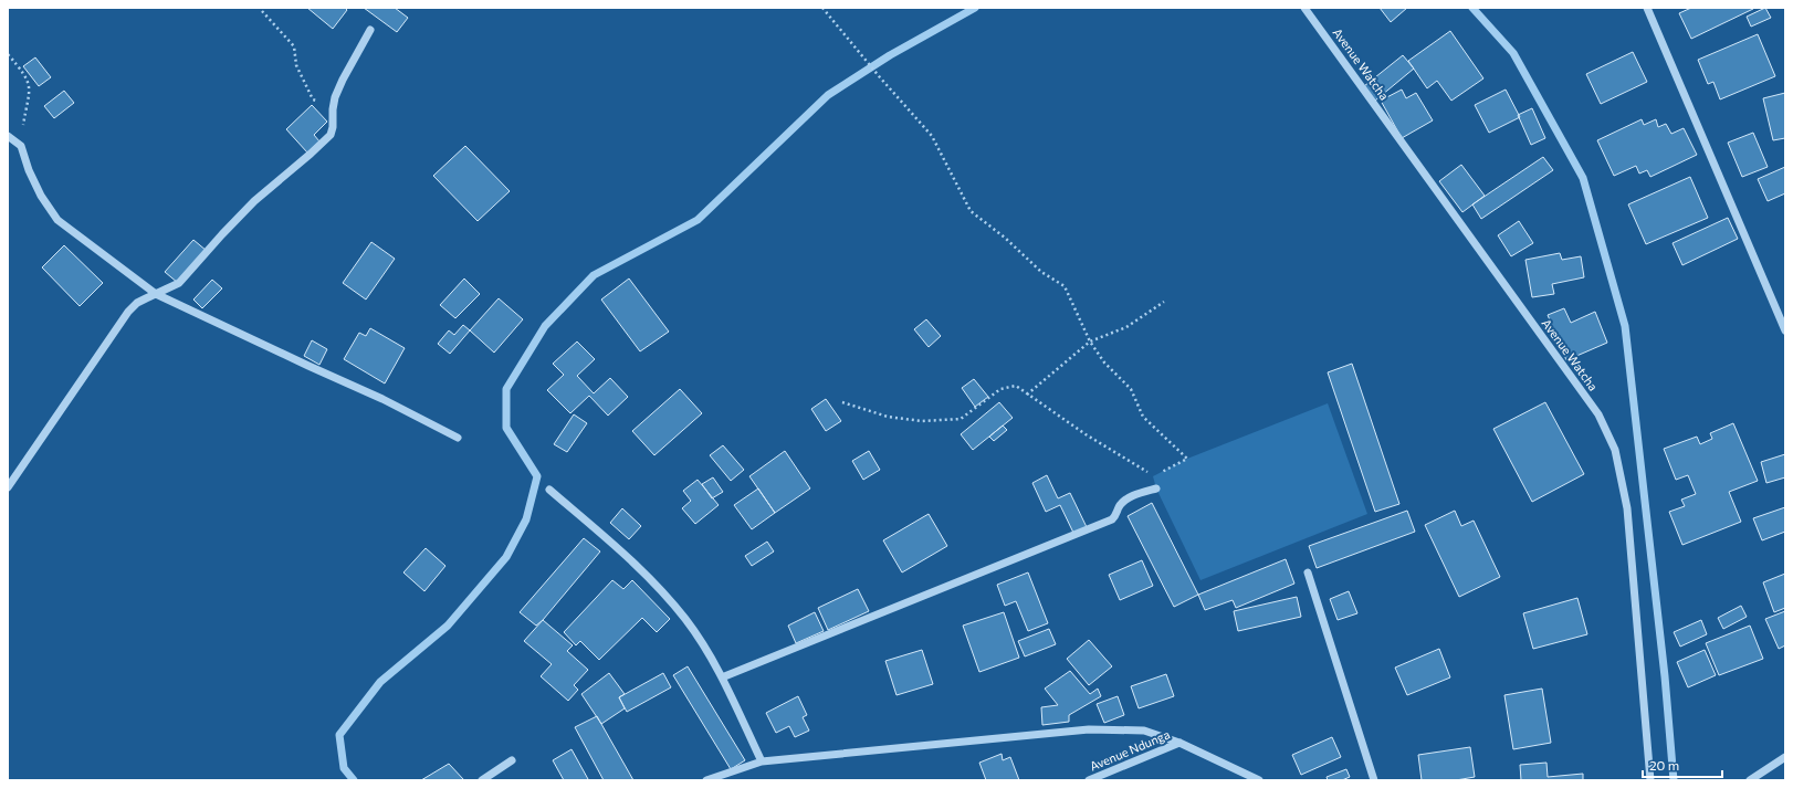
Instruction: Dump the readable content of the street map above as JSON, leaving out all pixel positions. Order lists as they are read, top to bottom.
{
  "streets": {
    "street": ["Avenue Watcha", "Avenue Ndunga"]
  },
  "scale_bar": "20 m"
}
